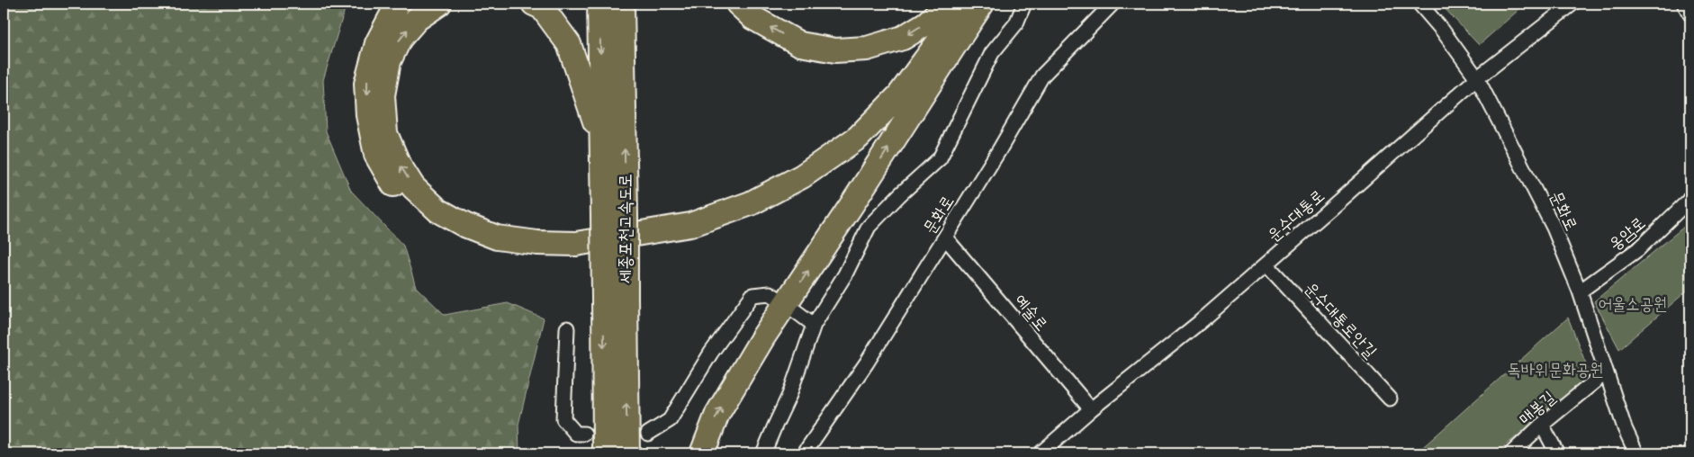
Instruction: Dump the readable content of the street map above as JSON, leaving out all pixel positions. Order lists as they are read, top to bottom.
{
  "streets": {
    "highway": ["세종포천고속도로"],
    "street": [
      "문화로",
      "운수대통로",
      "옹암로",
      "예술로",
      "운수대통로안길",
      "매봉길"
    ]
  },
  "crossings": [
    ["문화로", "운수대통로"],
    ["문화로", "옹암로"],
    ["문화로", "예술로"],
    ["문화로", "매봉길"],
    ["운수대통로", "예술로"],
    ["운수대통로", "운수대통로안길"]
  ],
  "parks": ["어울소공원", "독바위문화공원"]
}
